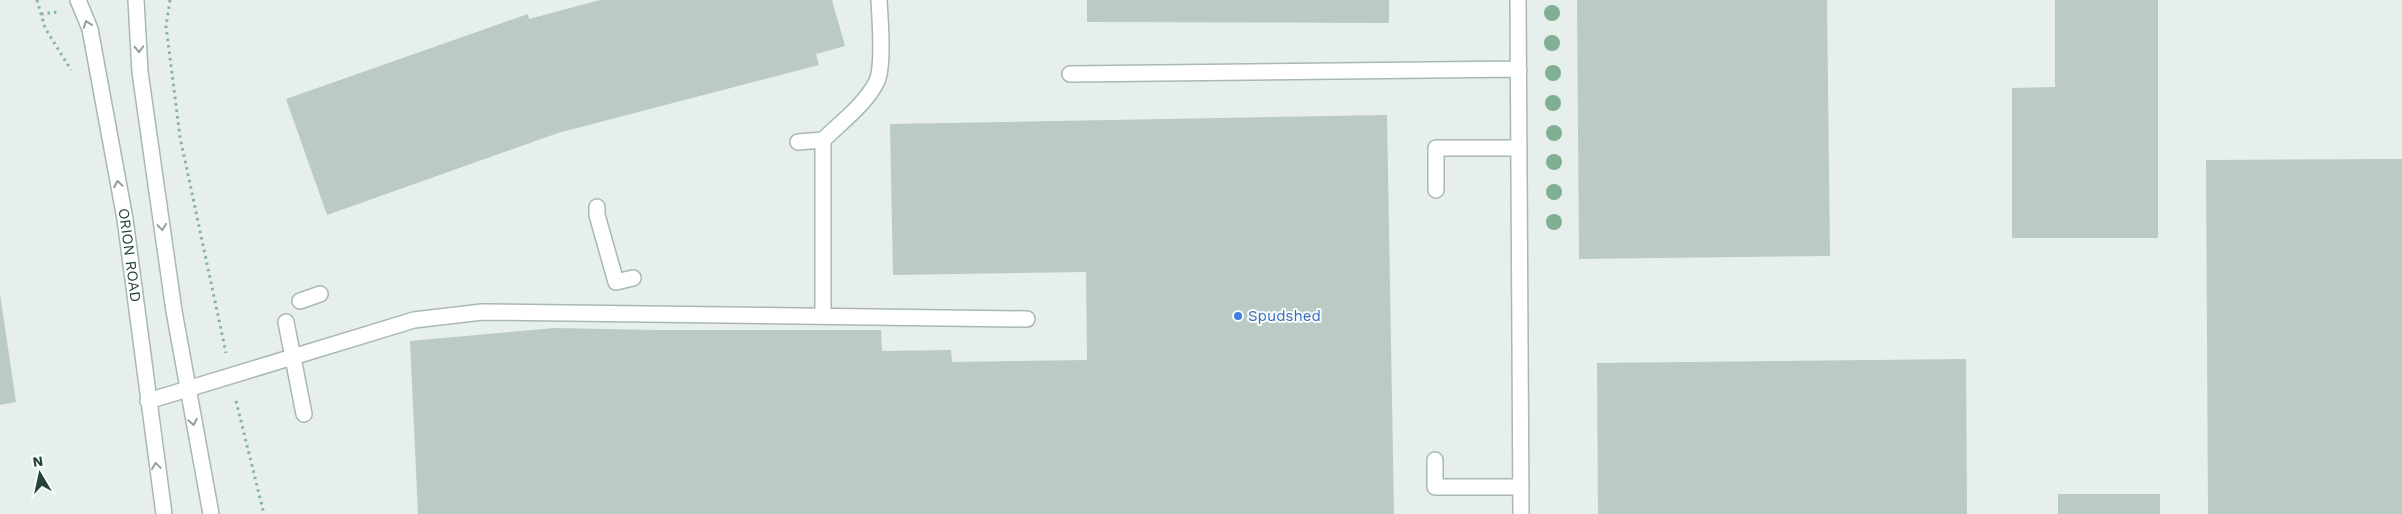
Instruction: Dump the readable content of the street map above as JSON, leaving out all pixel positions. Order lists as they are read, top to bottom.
{
  "streets": {
    "street": ["ORION ROAD"]
  },
  "places": ["Spudshed"],
  "north": "top"
}
